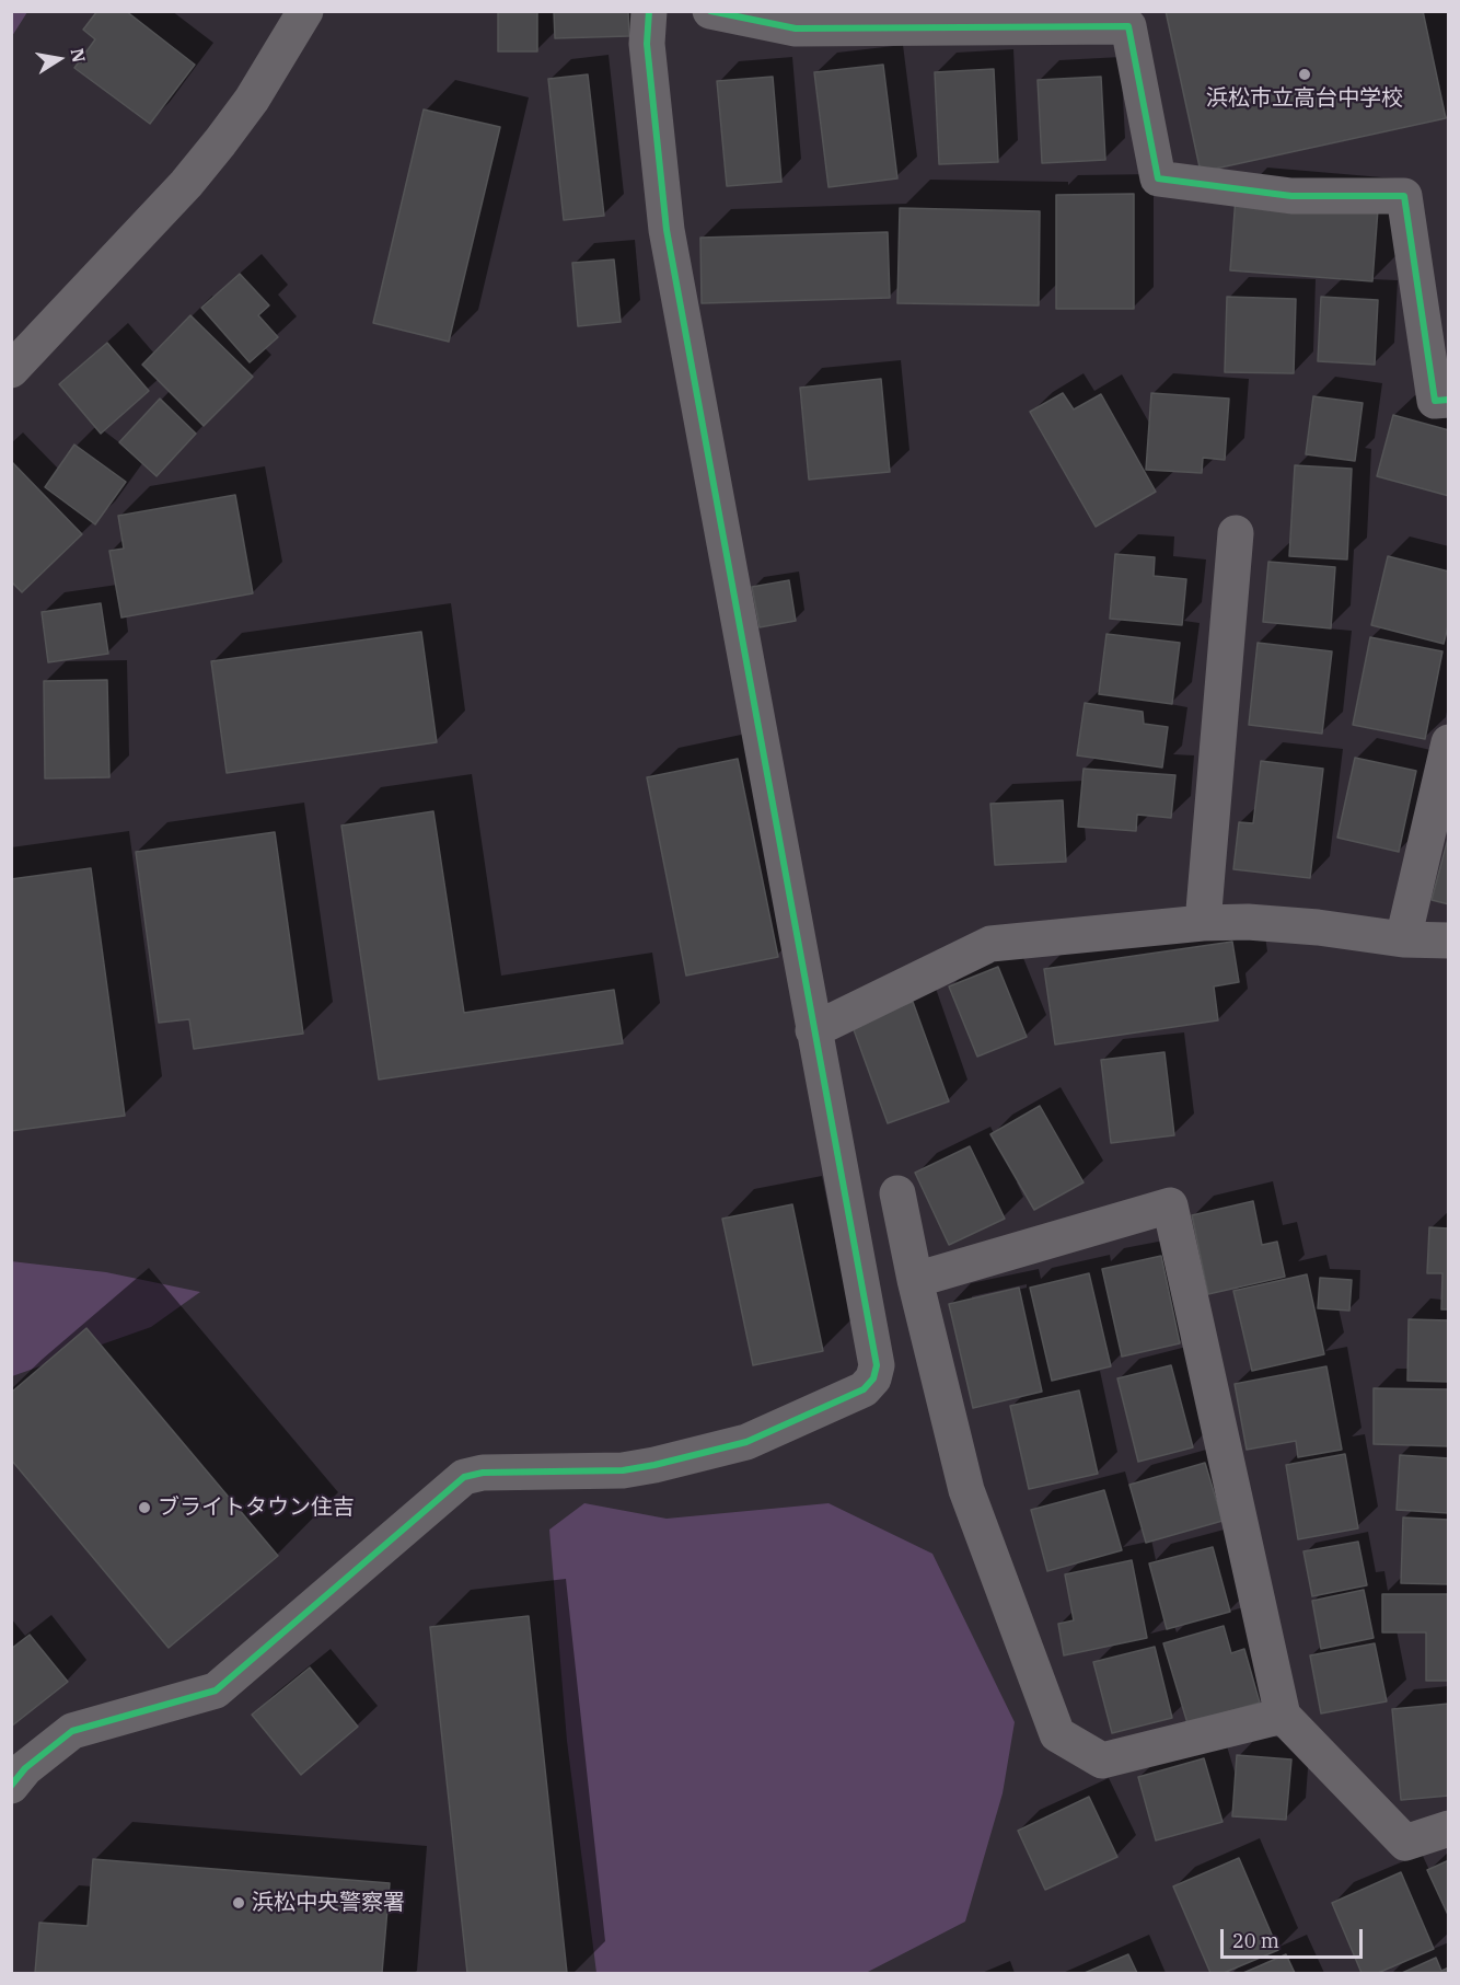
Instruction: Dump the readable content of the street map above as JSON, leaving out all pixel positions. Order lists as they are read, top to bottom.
{
  "places": ["浜松市立高台中学校", "ブライトタウン住吉", "浜松中央警察署"],
  "scale_bar": "20 m",
  "north": "right"
}
